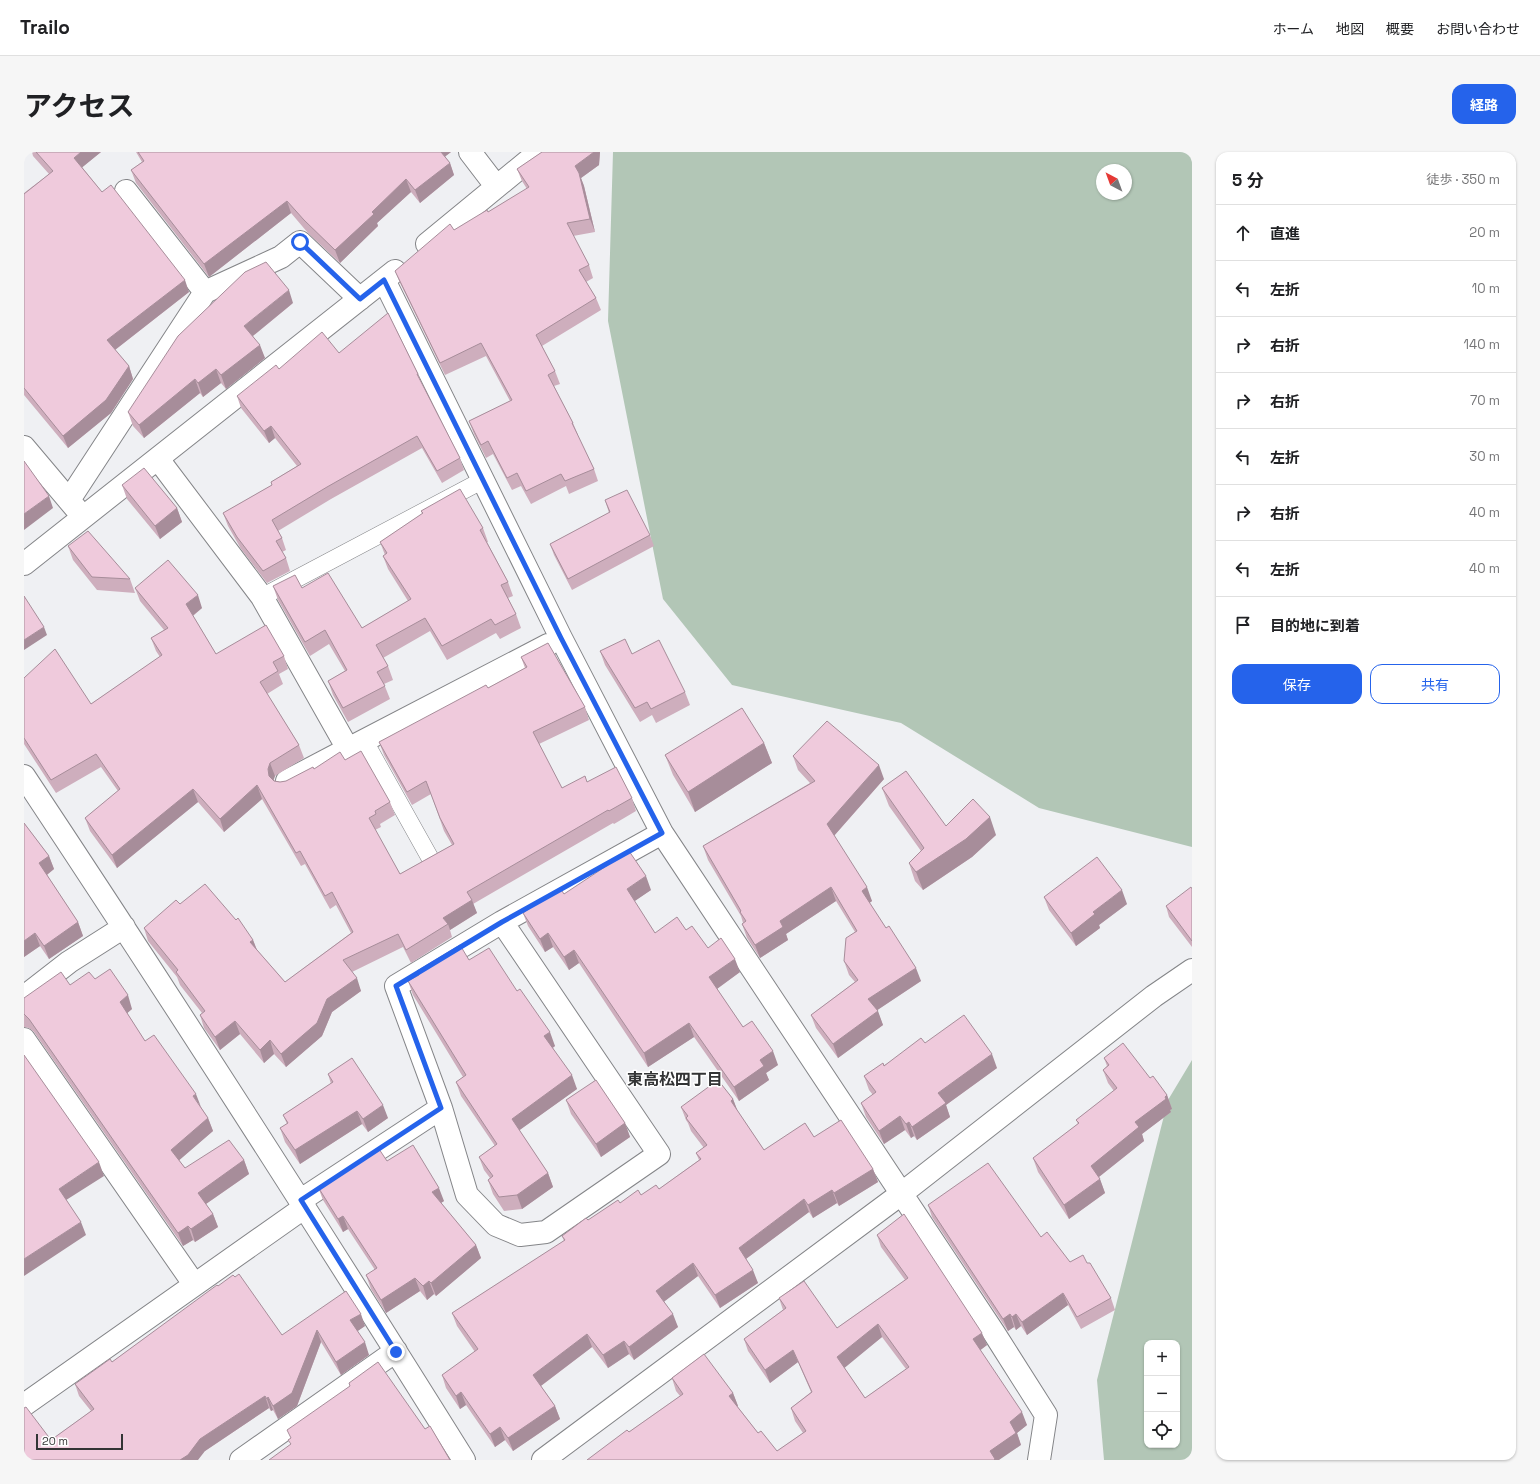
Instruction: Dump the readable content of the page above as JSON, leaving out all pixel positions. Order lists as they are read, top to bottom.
{
  "districts": ["東高松四丁目"],
  "scale_bar": "20 m",
  "north": "top left",
  "page": {
    "header": "Trailo",
    "nav": [
      "ホーム",
      "地図",
      "概要",
      "お問い合わせ"
    ],
    "title": "アクセス",
    "buttons": [
      "経路",
      ["保存", "共有"]
    ],
    "heading": ["5 分", "徒歩 · 350 m"],
    "list": [
      ["直進", "20 m"],
      ["左折", "10 m"],
      ["右折", "140 m"],
      ["右折", "70 m"],
      ["左折", "30 m"],
      ["右折", "40 m"],
      ["左折", "40 m"],
      "目的地に到着"
    ],
    "map_buttons": ["+", "−"],
    "scale": "20 m"
  }
}
